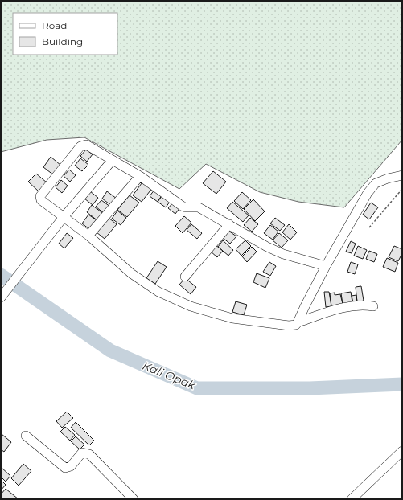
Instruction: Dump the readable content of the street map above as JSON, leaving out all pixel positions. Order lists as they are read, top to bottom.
{
  "water": ["Kali Opak"],
  "legend": ["Road", "Building"]
}
